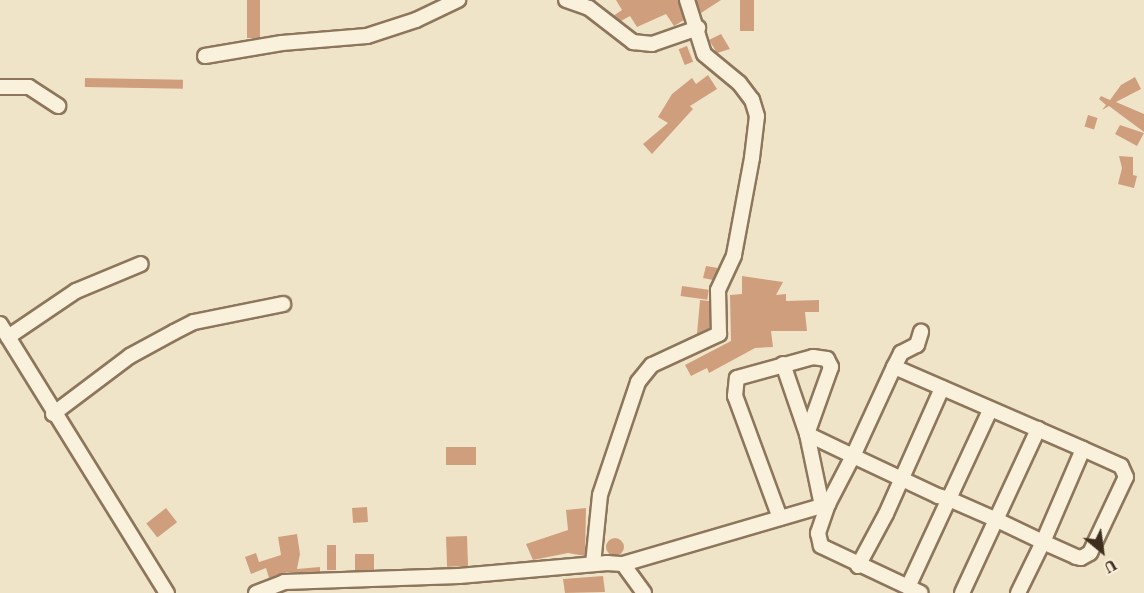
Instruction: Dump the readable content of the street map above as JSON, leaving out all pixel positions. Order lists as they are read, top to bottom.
{
  "north": "bottom right"
}
